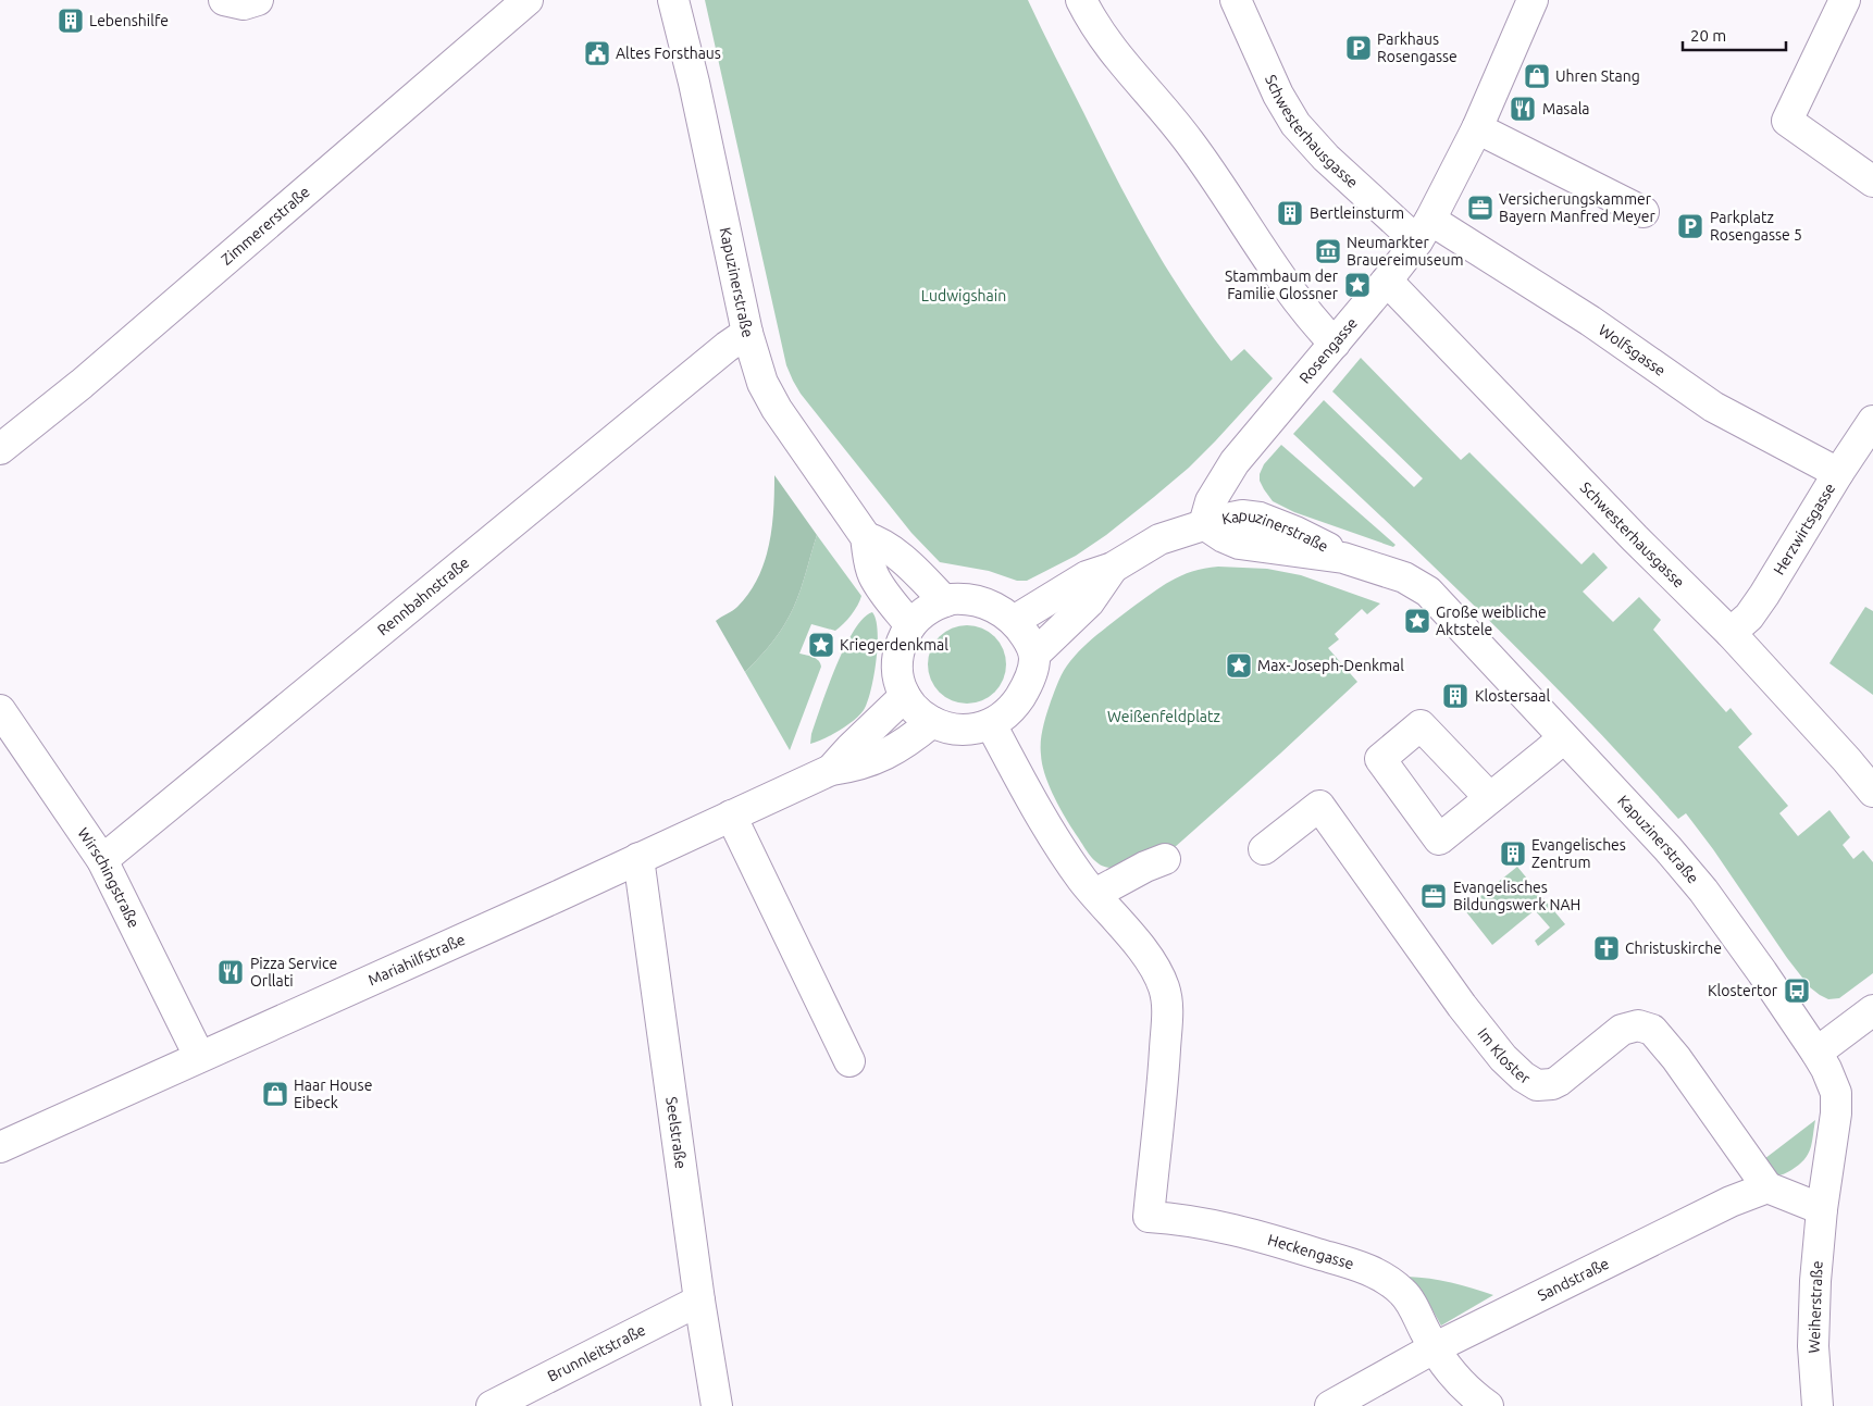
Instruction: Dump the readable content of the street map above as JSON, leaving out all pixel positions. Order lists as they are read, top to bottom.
{
  "streets": {
    "street": [
      "Schwesterhausgasse",
      "Zimmererstraße",
      "Kapuzinerstraße",
      "Wolfsgasse",
      "Rosengasse",
      "Herzwirtsgasse",
      "Rennbahnstraße",
      "Wirschingstraße",
      "Mariahilfstraße",
      "Im Kloster",
      "Seelstraße",
      "Heckengasse",
      "Sandstraße",
      "Weiherstraße",
      "Brunnleitstraße"
    ]
  },
  "crossings": [
    ["Schwesterhausgasse", "Wolfsgasse"],
    ["Schwesterhausgasse", "Rosengasse"],
    ["Schwesterhausgasse", "Herzwirtsgasse"],
    ["Kapuzinerstraße", "Rosengasse"],
    ["Kapuzinerstraße", "Rennbahnstraße"],
    ["Kapuzinerstraße", "Mariahilfstraße"],
    ["Kapuzinerstraße", "Weiherstraße"],
    ["Wolfsgasse", "Rosengasse"],
    ["Wolfsgasse", "Herzwirtsgasse"],
    ["Rennbahnstraße", "Wirschingstraße"],
    ["Wirschingstraße", "Mariahilfstraße"],
    ["Mariahilfstraße", "Seelstraße"],
    ["Im Kloster", "Sandstraße"],
    ["Seelstraße", "Brunnleitstraße"],
    ["Heckengasse", "Sandstraße"]
  ],
  "parks": ["Ludwigshain", "Weißenfeldplatz"],
  "places": {
    "building": [
      "Lebenshilfe",
      "Bertleinsturm",
      "Klostersaal",
      "Evangelisches Zentrum"
    ],
    "parking": ["Parkhaus Rosengasse", "Parkplatz Rosengasse 5"],
    "public building": ["Altes Forsthaus"],
    "shop": ["Uhren Stang", "Haar House Eibeck"],
    "restaurant": ["Masala", "Pizza Service Orllati"],
    "office": ["Versicherungskammer Bayern Manfred Meyer", "Evangelisches Bildungswerk NAH"],
    "museum": ["Neumarkter Brauereimuseum"],
    "place": [
      "Stammbaum der Familie Glossner",
      "Große weibliche Aktstele",
      "Kriegerdenkmal",
      "Max-Joseph-Denkmal"
    ],
    "church": ["Christuskirche"],
    "bus stop": ["Klostertor"]
  },
  "scale_bar": "20 m"
}
